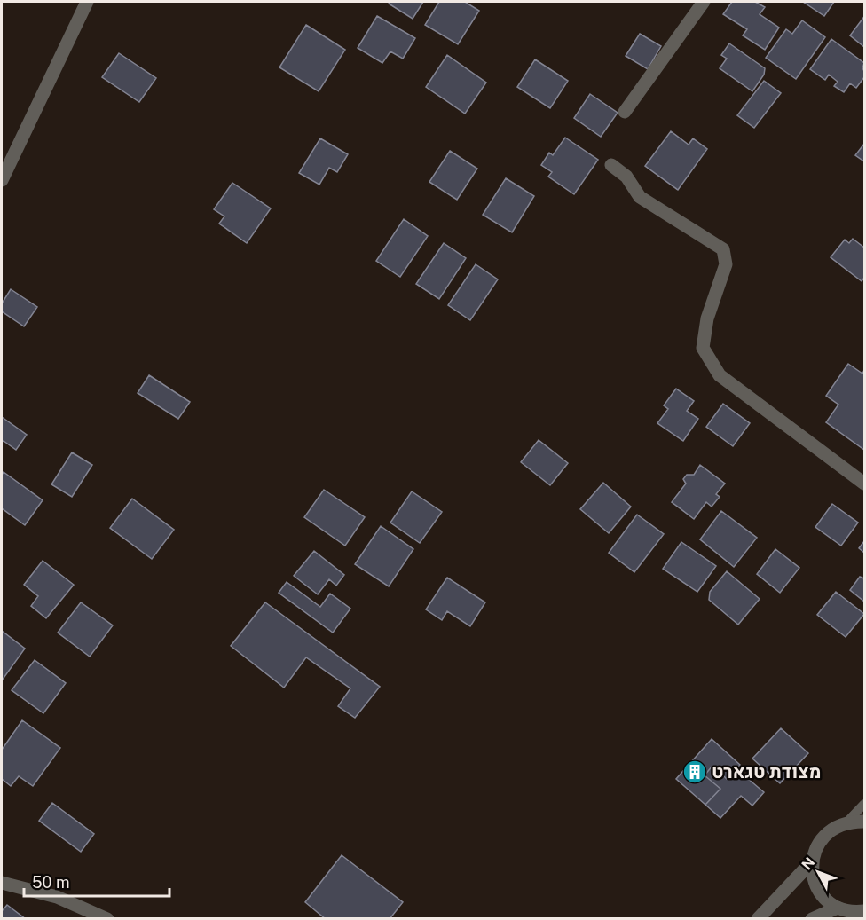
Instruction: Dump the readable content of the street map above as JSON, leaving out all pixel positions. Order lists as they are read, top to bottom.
{
  "places": {
    "building": ["מצודת טגארט"]
  },
  "scale_bar": "50 m",
  "north": "top left"
}
